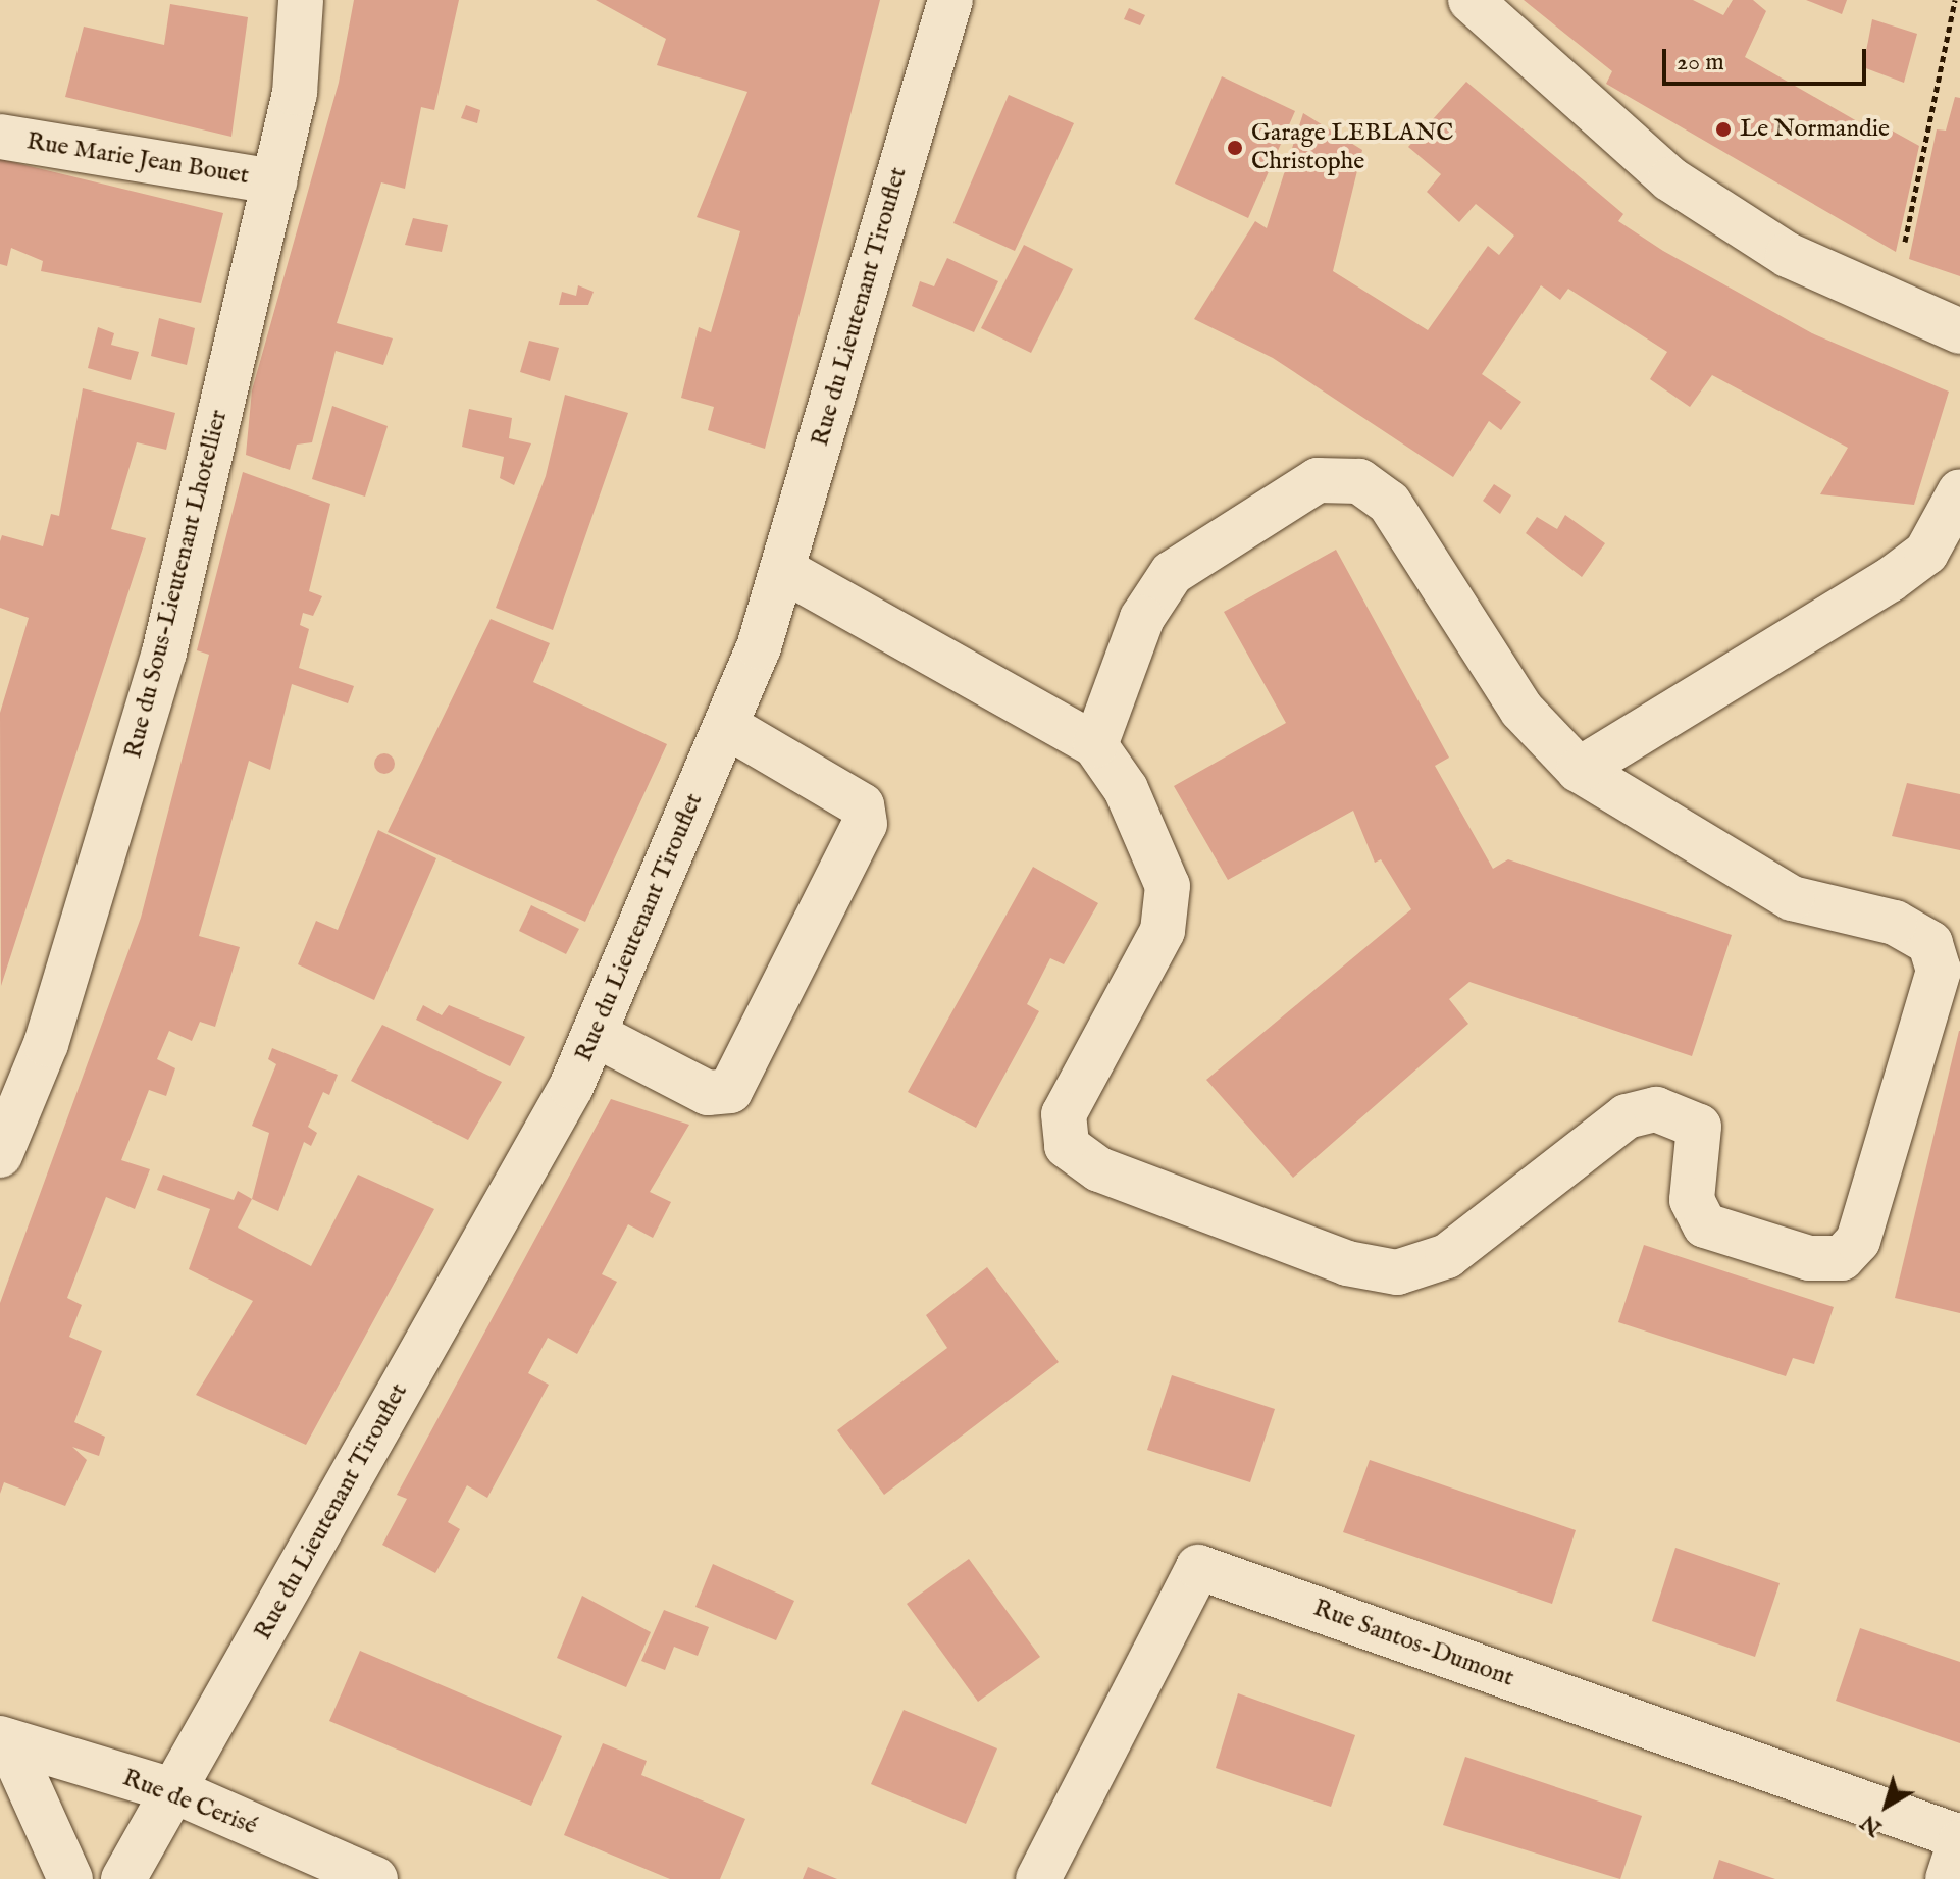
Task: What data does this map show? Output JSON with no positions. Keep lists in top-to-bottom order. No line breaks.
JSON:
{"streets":{"street":["Rue Marie Jean Bouet","Rue du Lieutenant Tirouflet","Rue du Sous-Lieutenant Lhotellier","Rue Santos-Dumont","Rue de Cerisé"]},"crossings":[["Rue Marie Jean Bouet","Rue du Sous-Lieutenant Lhotellier"],["Rue du Lieutenant Tirouflet","Rue de Cerisé"]],"places":["Le Normandie","Garage LEBLANC Christophe"],"scale_bar":"20 m","north":"bottom left"}
